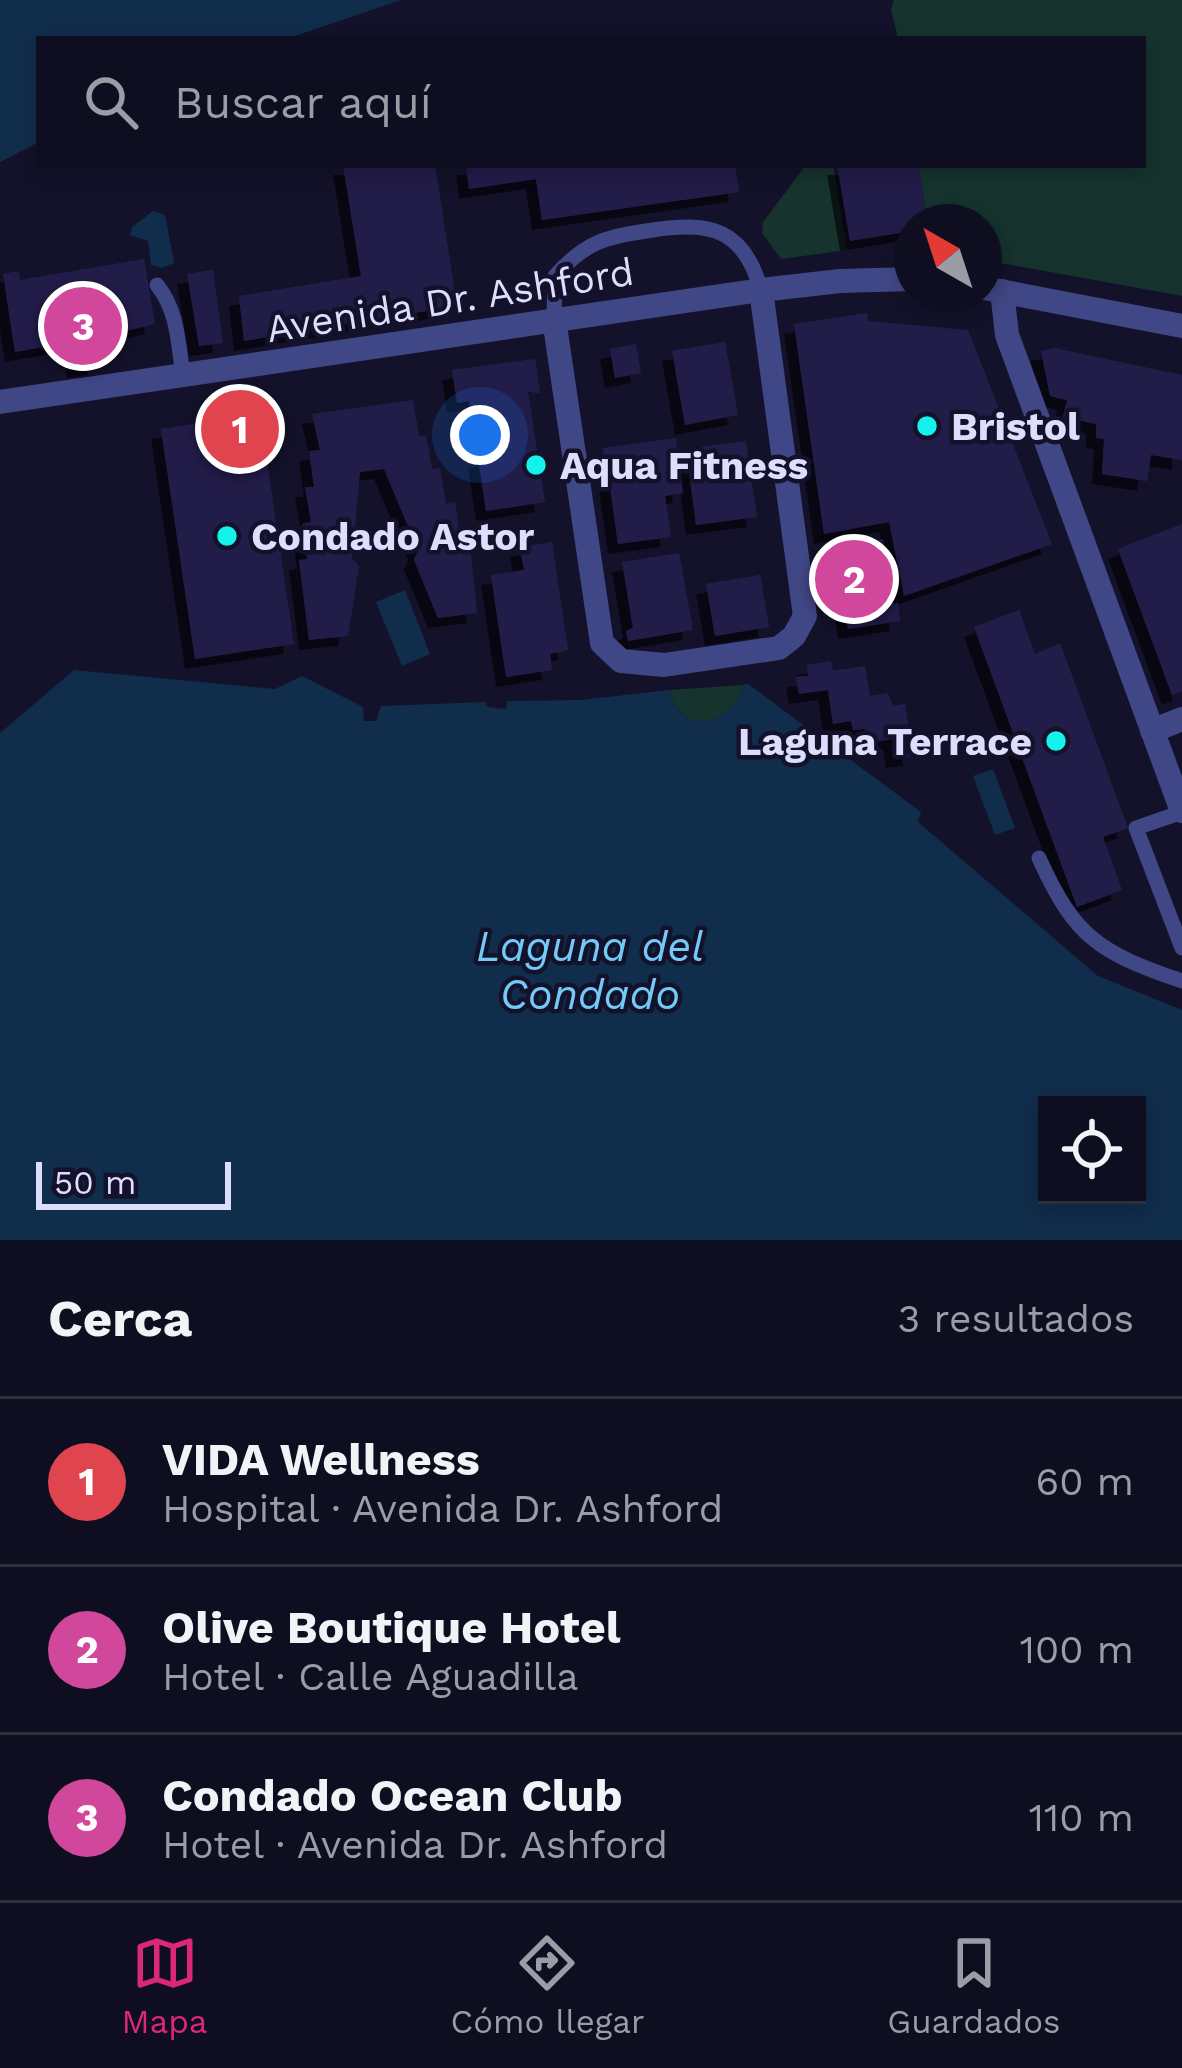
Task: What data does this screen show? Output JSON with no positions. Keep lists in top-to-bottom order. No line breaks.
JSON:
{"streets":{"street":["Avenida Dr. Ashford"]},"water":["Laguna del Condado"],"places":["Bristol","Aqua Fitness","Condado Astor","Laguna Terrace"],"scale_bar":"50 m","north":"top left","page":{"search":"Buscar aquí","pins":["3","1","2"],"scale":"50 m","heading":["Cerca","3 resultados"],"list":[{"mark":"1","name":"VIDA Wellness","note":"Hospital · Avenida Dr. Ashford","value":"60 m"},{"mark":"2","name":"Olive Boutique Hotel","note":"Hotel · Calle Aguadilla","value":"100 m"},{"mark":"3","name":"Condado Ocean Club","note":"Hotel · Avenida Dr. Ashford","value":"110 m"}],"nav":["Mapa","Cómo llegar","Guardados"]}}
